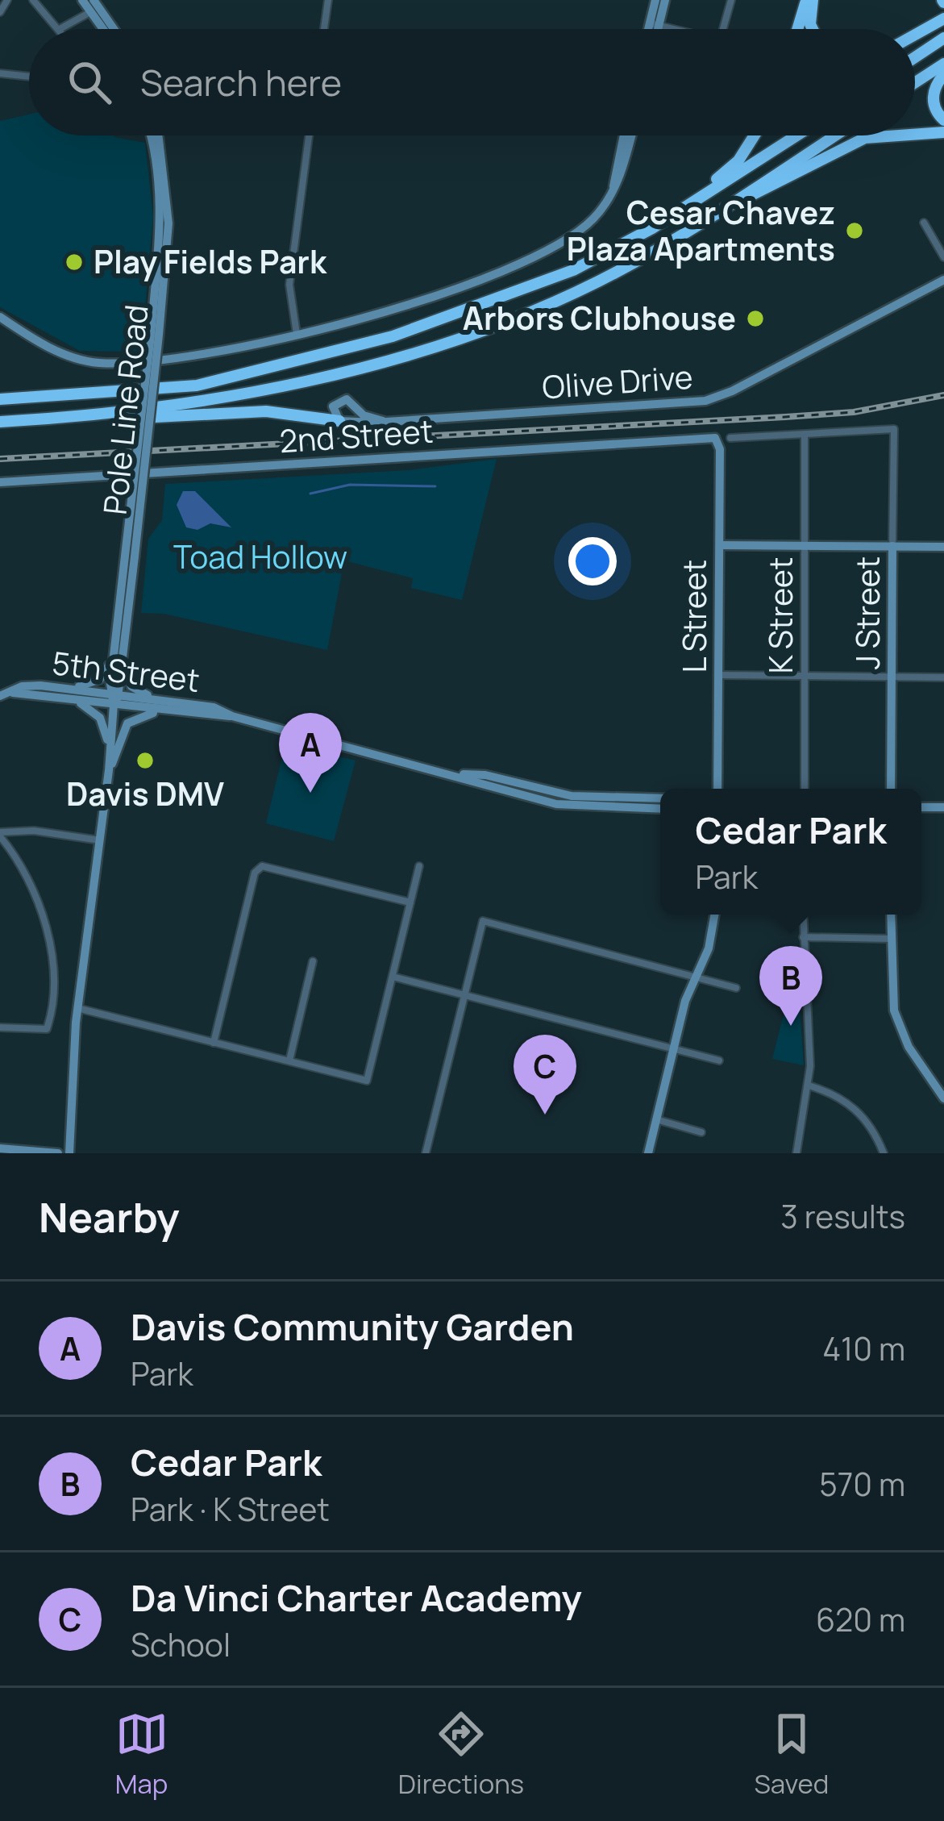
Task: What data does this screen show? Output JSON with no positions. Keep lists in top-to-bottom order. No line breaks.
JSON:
{"streets":{"street":["Olive Drive","Pole Line Road","2nd Street","J Street","K Street","L Street","5th Street"]},"crossings":[["Pole Line Road","5th Street"],["2nd Street","L Street"],["J Street","K Street"]],"parks":["Toad Hollow"],"places":["Cesar Chavez Plaza Apartments","Play Fields Park","Arbors Clubhouse","Davis DMV"],"page":{"search":"Search here","pins":["A","B","C"],"popup":["Cedar Park","Park"],"heading":["Nearby","3 results"],"list":[{"mark":"A","name":"Davis Community Garden","note":"Park","value":"410 m"},{"mark":"B","name":"Cedar Park","note":"Park · K Street","value":"570 m"},{"mark":"C","name":"Da Vinci Charter Academy","note":"School","value":"620 m"}],"nav":["Map","Directions","Saved"]}}
